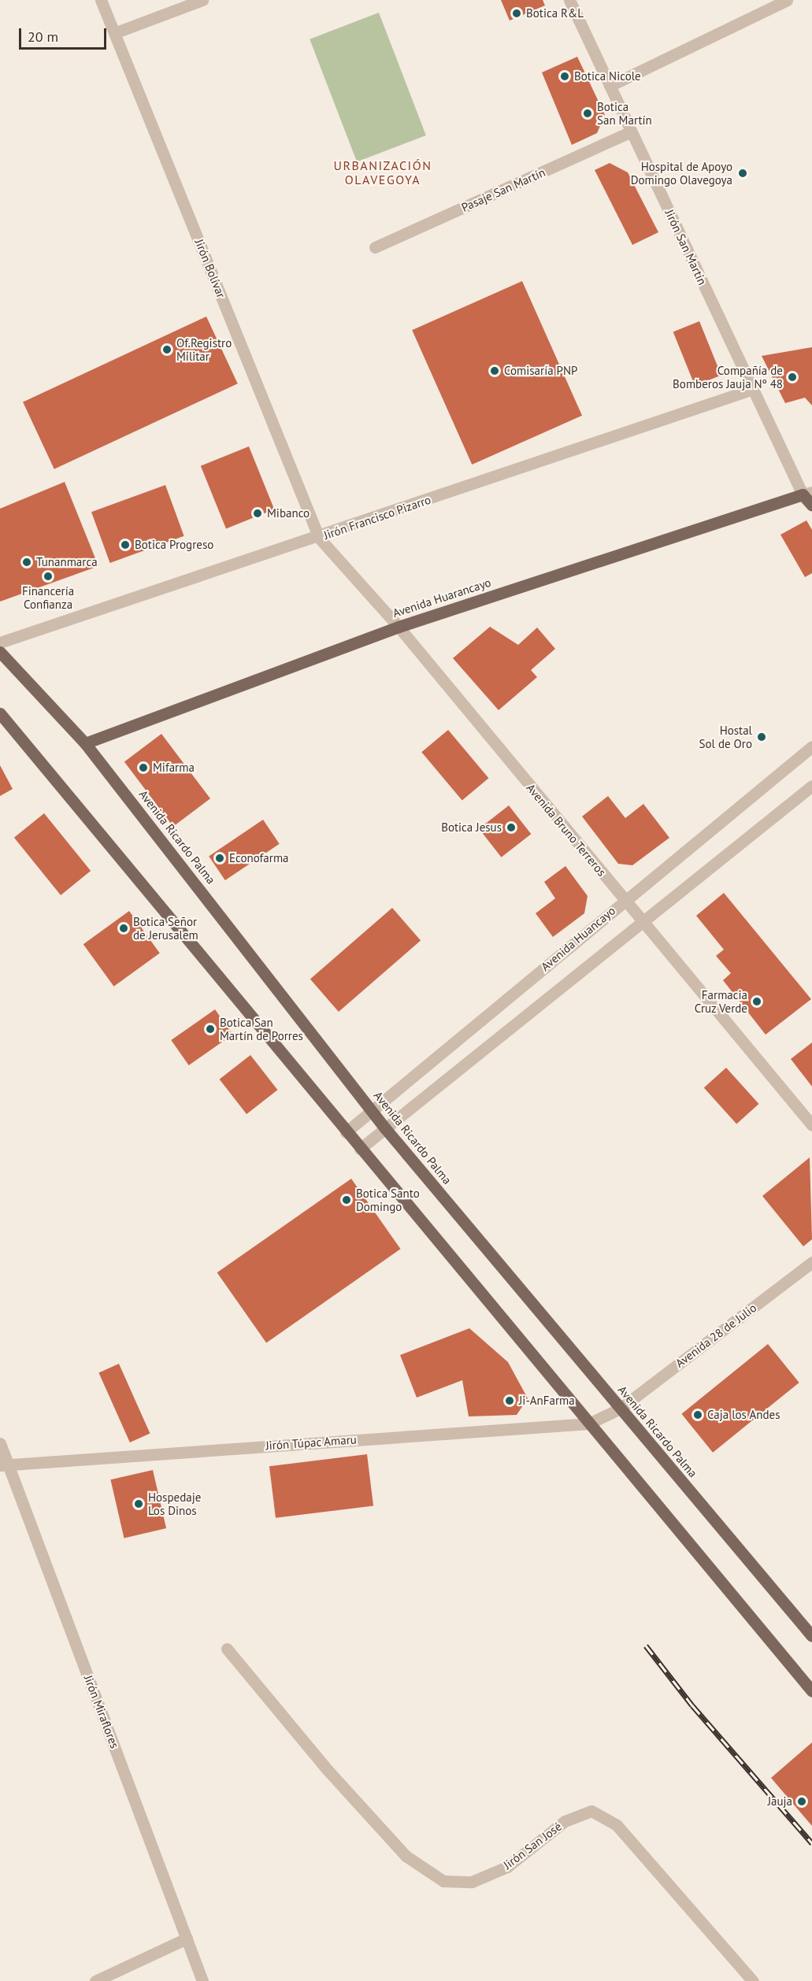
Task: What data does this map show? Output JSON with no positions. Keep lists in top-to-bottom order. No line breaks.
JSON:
{"streets":{"main road":["Avenida Huarancayo","Avenida Ricardo Palma"],"street":["Pasaje San Martín","Jirón San Martín","Jirón Bolívar","Jirón Francisco Pizarro","Avenida Bruno Terreros","Avenida Huancayo","Avenida 28 de Julio","Jirón Túpac Amaru","Jirón Miraflores","Jirón San José"]},"crossings":[["Pasaje San Martín","Jirón San Martín"],["Jirón San Martín","Jirón Francisco Pizarro"],["Jirón San Martín","Avenida Huarancayo"],["Jirón Bolívar","Jirón Francisco Pizarro"],["Jirón Bolívar","Avenida Bruno Terreros"],["Jirón Francisco Pizarro","Avenida Bruno Terreros"],["Avenida Huarancayo","Avenida Bruno Terreros"],["Avenida Huarancayo","Avenida Ricardo Palma"],["Avenida Bruno Terreros","Avenida Huancayo"],["Avenida Ricardo Palma","Avenida Huancayo"],["Avenida Ricardo Palma","Avenida 28 de Julio"],["Avenida Ricardo Palma","Jirón Túpac Amaru"],["Avenida 28 de Julio","Jirón Túpac Amaru"],["Jirón Túpac Amaru","Jirón Miraflores"]],"districts":["URBANIZACIÓN OLAVEGOYA"],"places":["Botica R&L","Botica Nicole","Botica San Martín","Hospital de Apoyo Domingo Olavegoya","Of.Registro Militar","Comisaría PNP","Compañía de Bomberos Jauja Nº 48","Mibanco","Botica Progreso","Tunanmarca","Financería Confianza","Hostal Sol de Oro","Mifarma","Botica Jesus","Econofarma","Botica Señor de Jerusalem","Farmacia Cruz Verde","Botica San Martín de Porres","Botica Santo Domingo","Ji-AnFarma","Caja los Andes","Hospedaje Los Dinos","Jauja"],"scale_bar":"20 m"}
